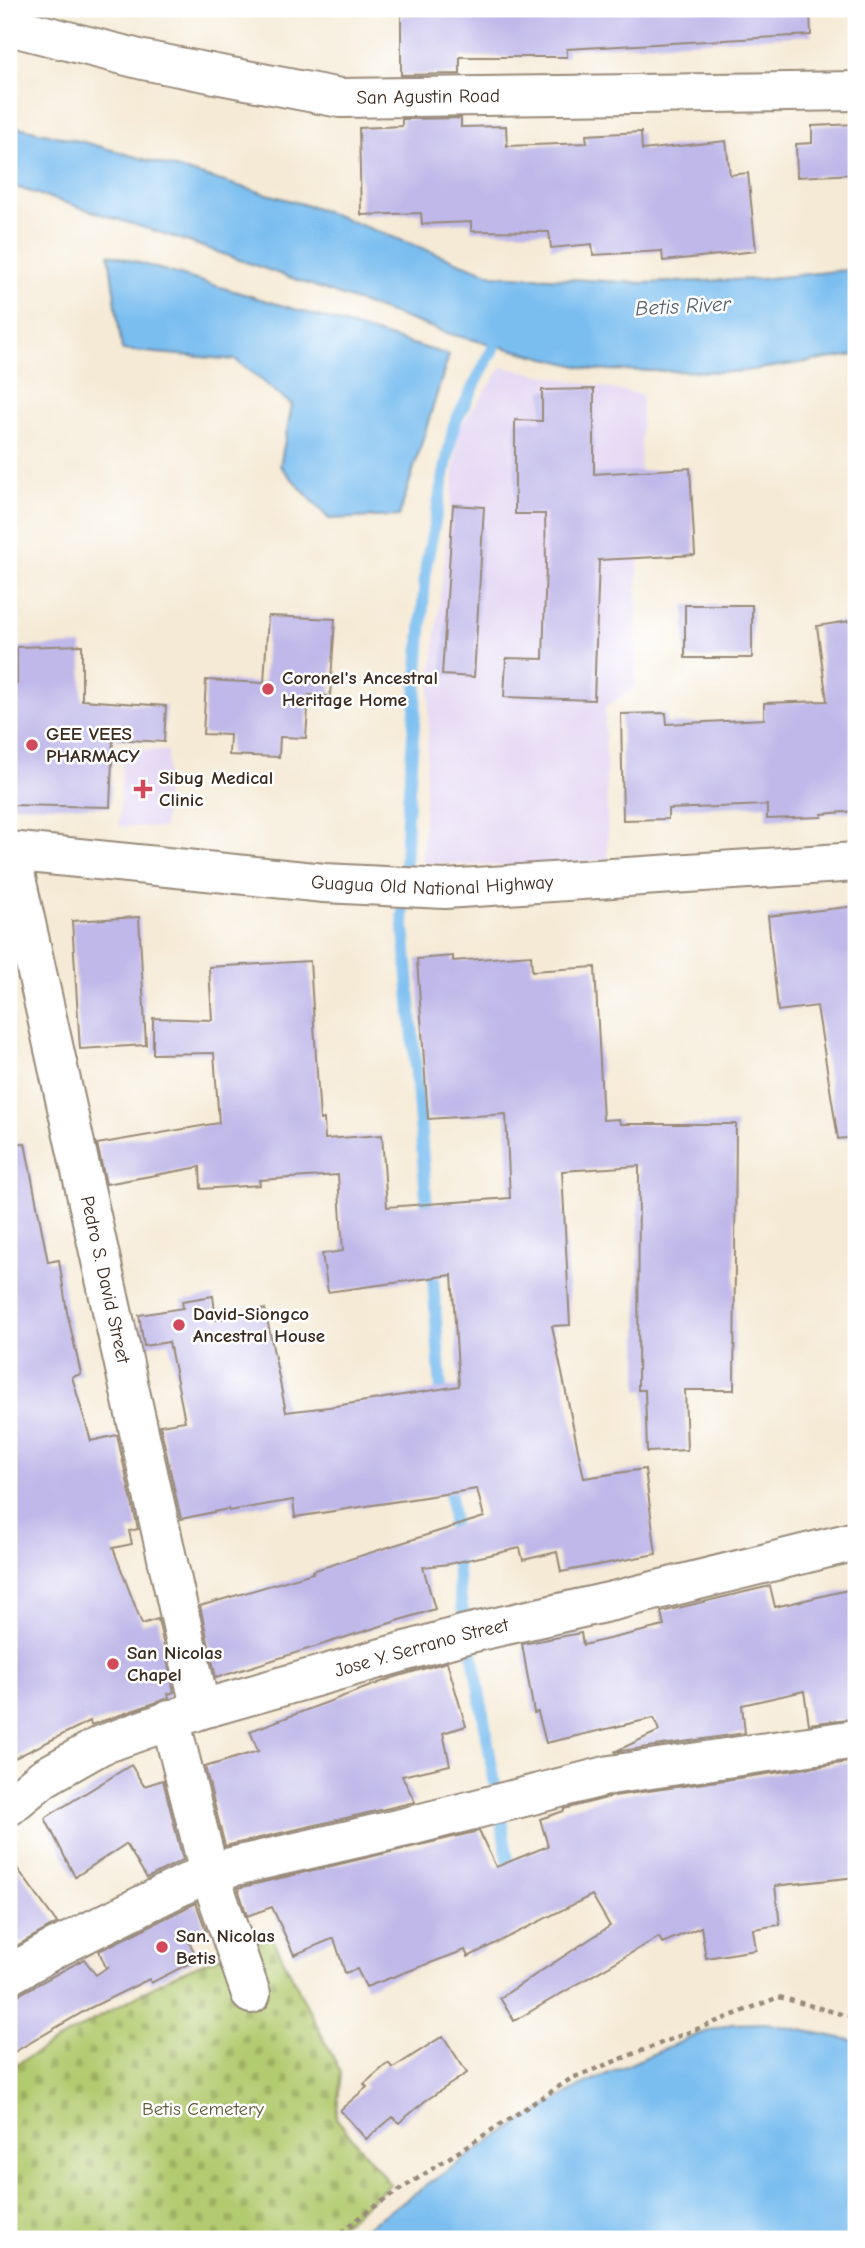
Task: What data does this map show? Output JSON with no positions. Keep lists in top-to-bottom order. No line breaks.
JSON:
{"streets":{"street":["San Agustin Road","Guagua Old National Highway","Pedro S. David Street","Jose Y. Serrano Street"]},"crossings":[["Guagua Old National Highway","Pedro S. David Street"],["Pedro S. David Street","Jose Y. Serrano Street"]],"water":["Betis River"],"parks":["Betis Cemetery"],"places":{"other":["Coronel's Ancestral Heritage Home","GEE VEES PHARMACY","David-Siongco Ancestral House","San Nicolas Chapel","San. Nicolas Betis"],"health":["Sibug Medical Clinic"]}}
